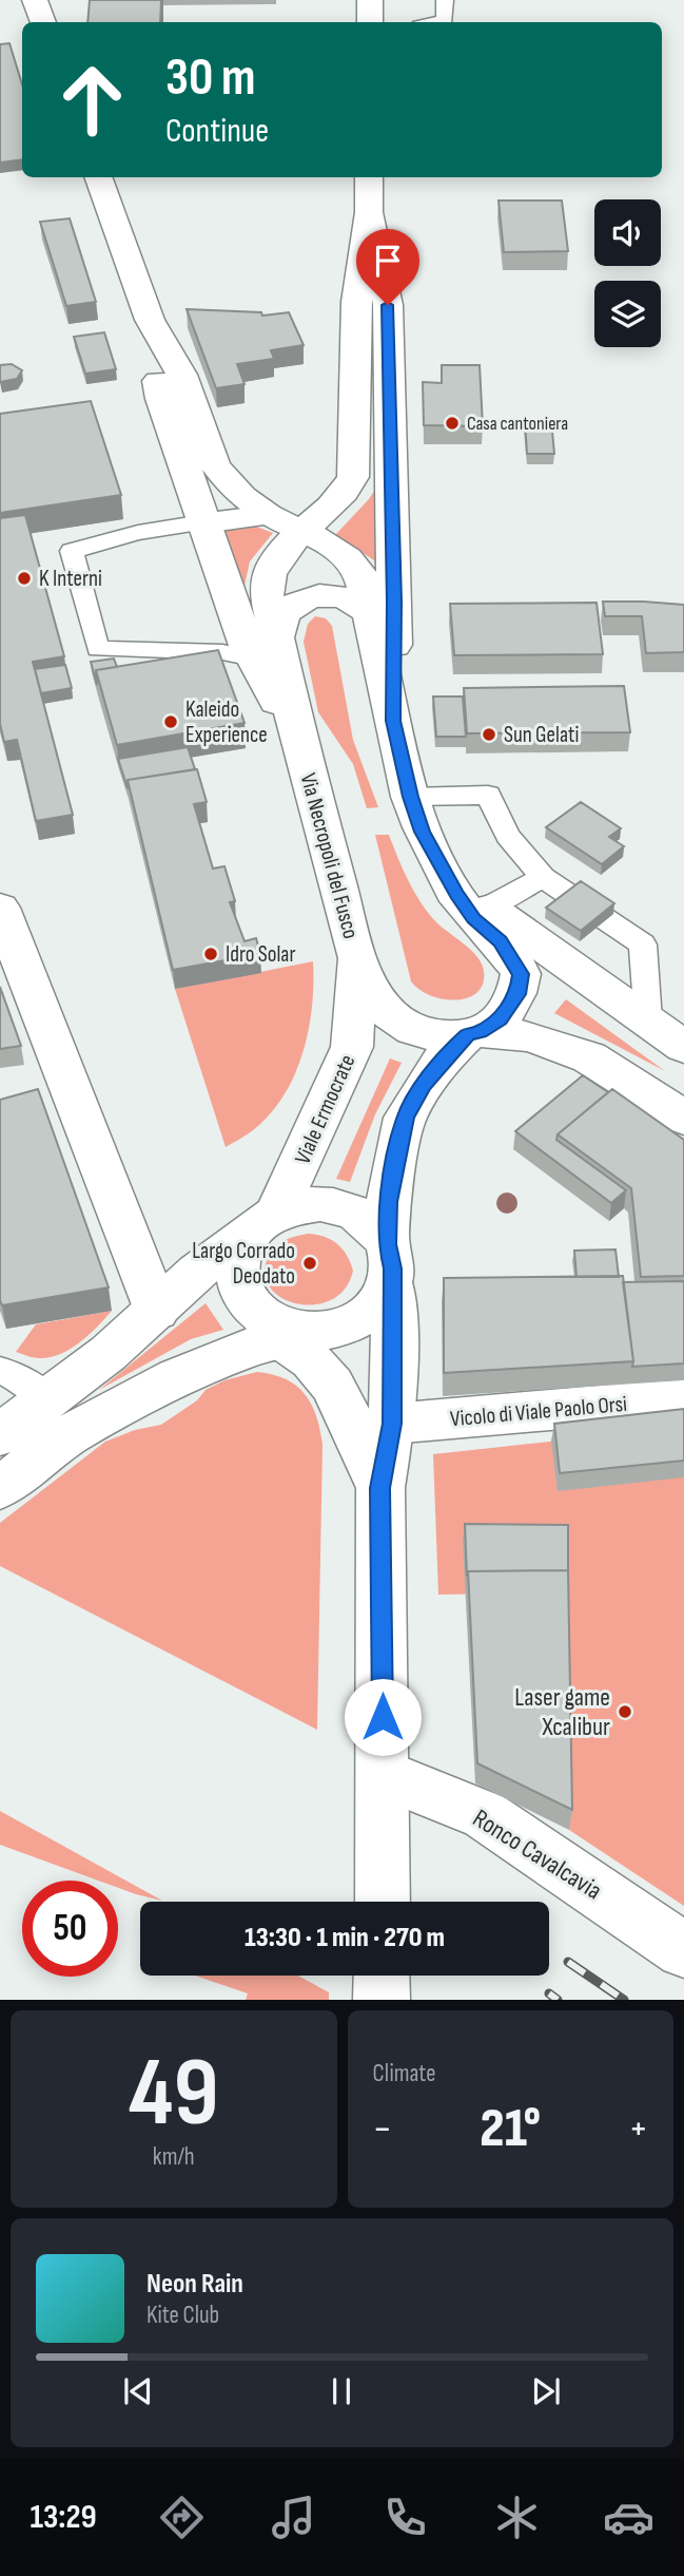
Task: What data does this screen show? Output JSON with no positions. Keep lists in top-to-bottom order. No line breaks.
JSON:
{"streets":{"main road":["Via Necropoli del Fusco","Viale Ermocrate","Vicolo di Viale Paolo Orsi","Ronco Cavalcavia"]},"crossings":[["Via Necropoli del Fusco","Viale Ermocrate"]],"places":["Casa cantoniera","K Interni","Kaleido Experience","Sun Gelati","Idro Solar","Largo Corrado Deodato","Laser game Xcalibur"],"page":{"turn":["30 m","Continue"],"limit":"50","trip":"13:30 · 1 min · 270 m","tile":[["49","km/h"],"Climate"],"heat":["−","21°","+"],"song":["Neon Rain","Kite Club"],"tabs":"13:29"}}
